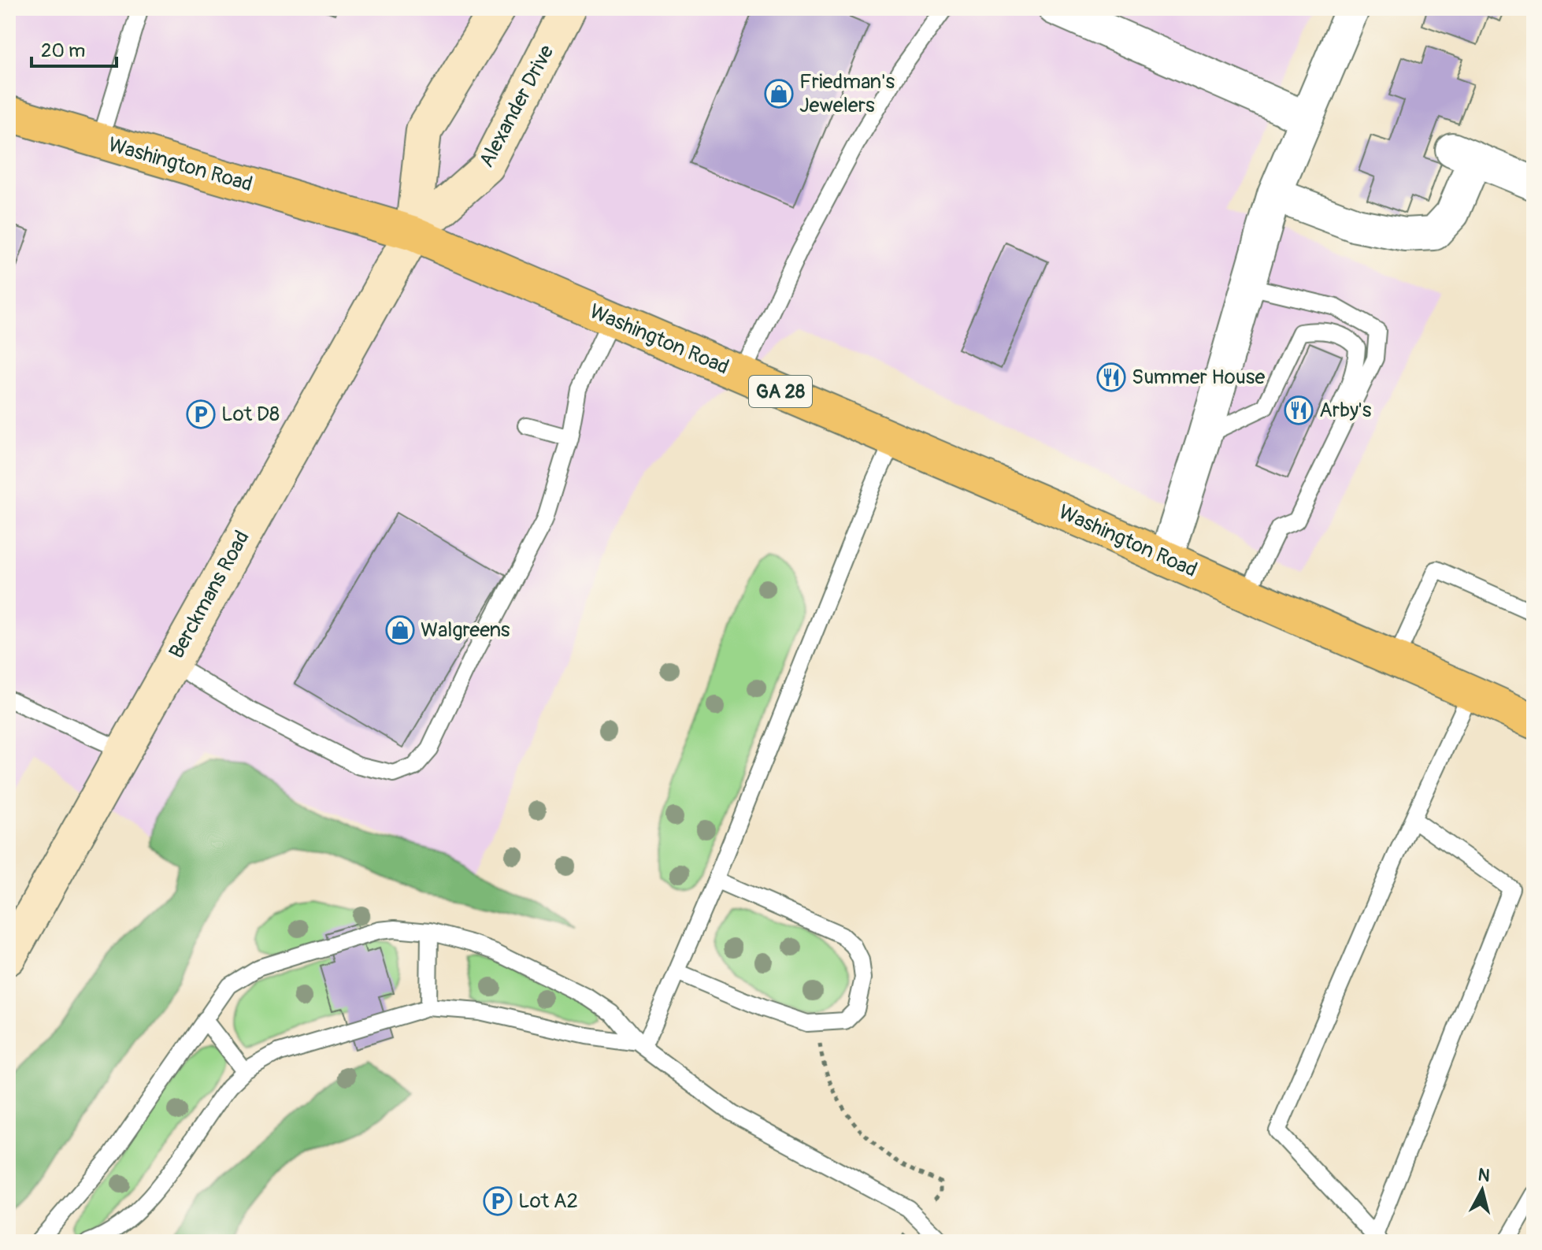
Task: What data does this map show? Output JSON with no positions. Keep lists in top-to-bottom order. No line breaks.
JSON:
{"streets":{"main road":["Alexander Drive","Washington Road","GA 28","Berckmans Road"]},"crossings":[["Alexander Drive","Washington Road"],["Alexander Drive","Berckmans Road"],["Washington Road","Berckmans Road"]],"places":{"shop":["Friedman's Jewelers","Walgreens"],"restaurant":["Summer House","Arby's"],"parking":["Lot D8","Lot A2"]},"scale_bar":"20 m","north":"top"}
